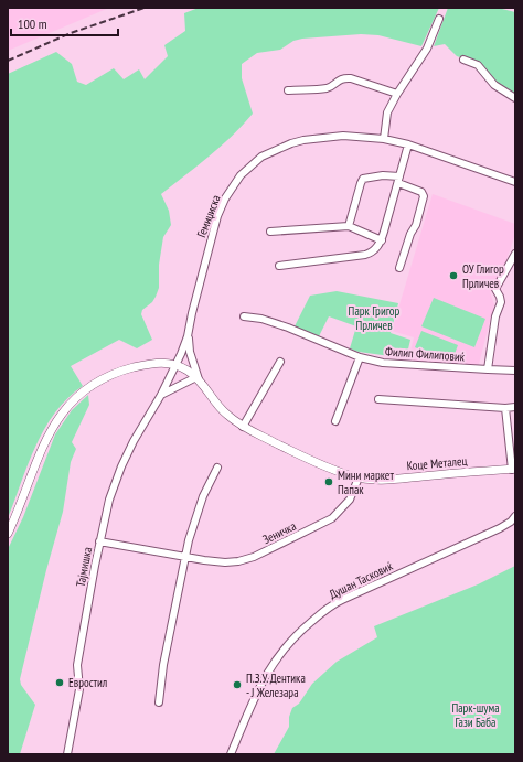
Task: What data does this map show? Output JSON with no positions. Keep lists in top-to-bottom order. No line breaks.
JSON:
{"streets":{"street":["Гемиџиска","Филип Филиповиќ","Коце Металец","Зеничка","Тајмишка","Душан Тасковиќ"]},"crossings":[["Гемиџиска","Коце Металец"],["Гемиџиска","Тајмишка"],["Коце Металец","Зеничка"],["Коце Металец","Тајмишка"],["Зеничка","Тајмишка"]],"parks":["Парк Григор Прличев","Парк-шума Гази Баба"],"places":["ОУ Глигор Прличев","Мини маркет Папак","Евростил","П.З.У. Дентика - Ј Железара"],"scale_bar":"100 m"}
